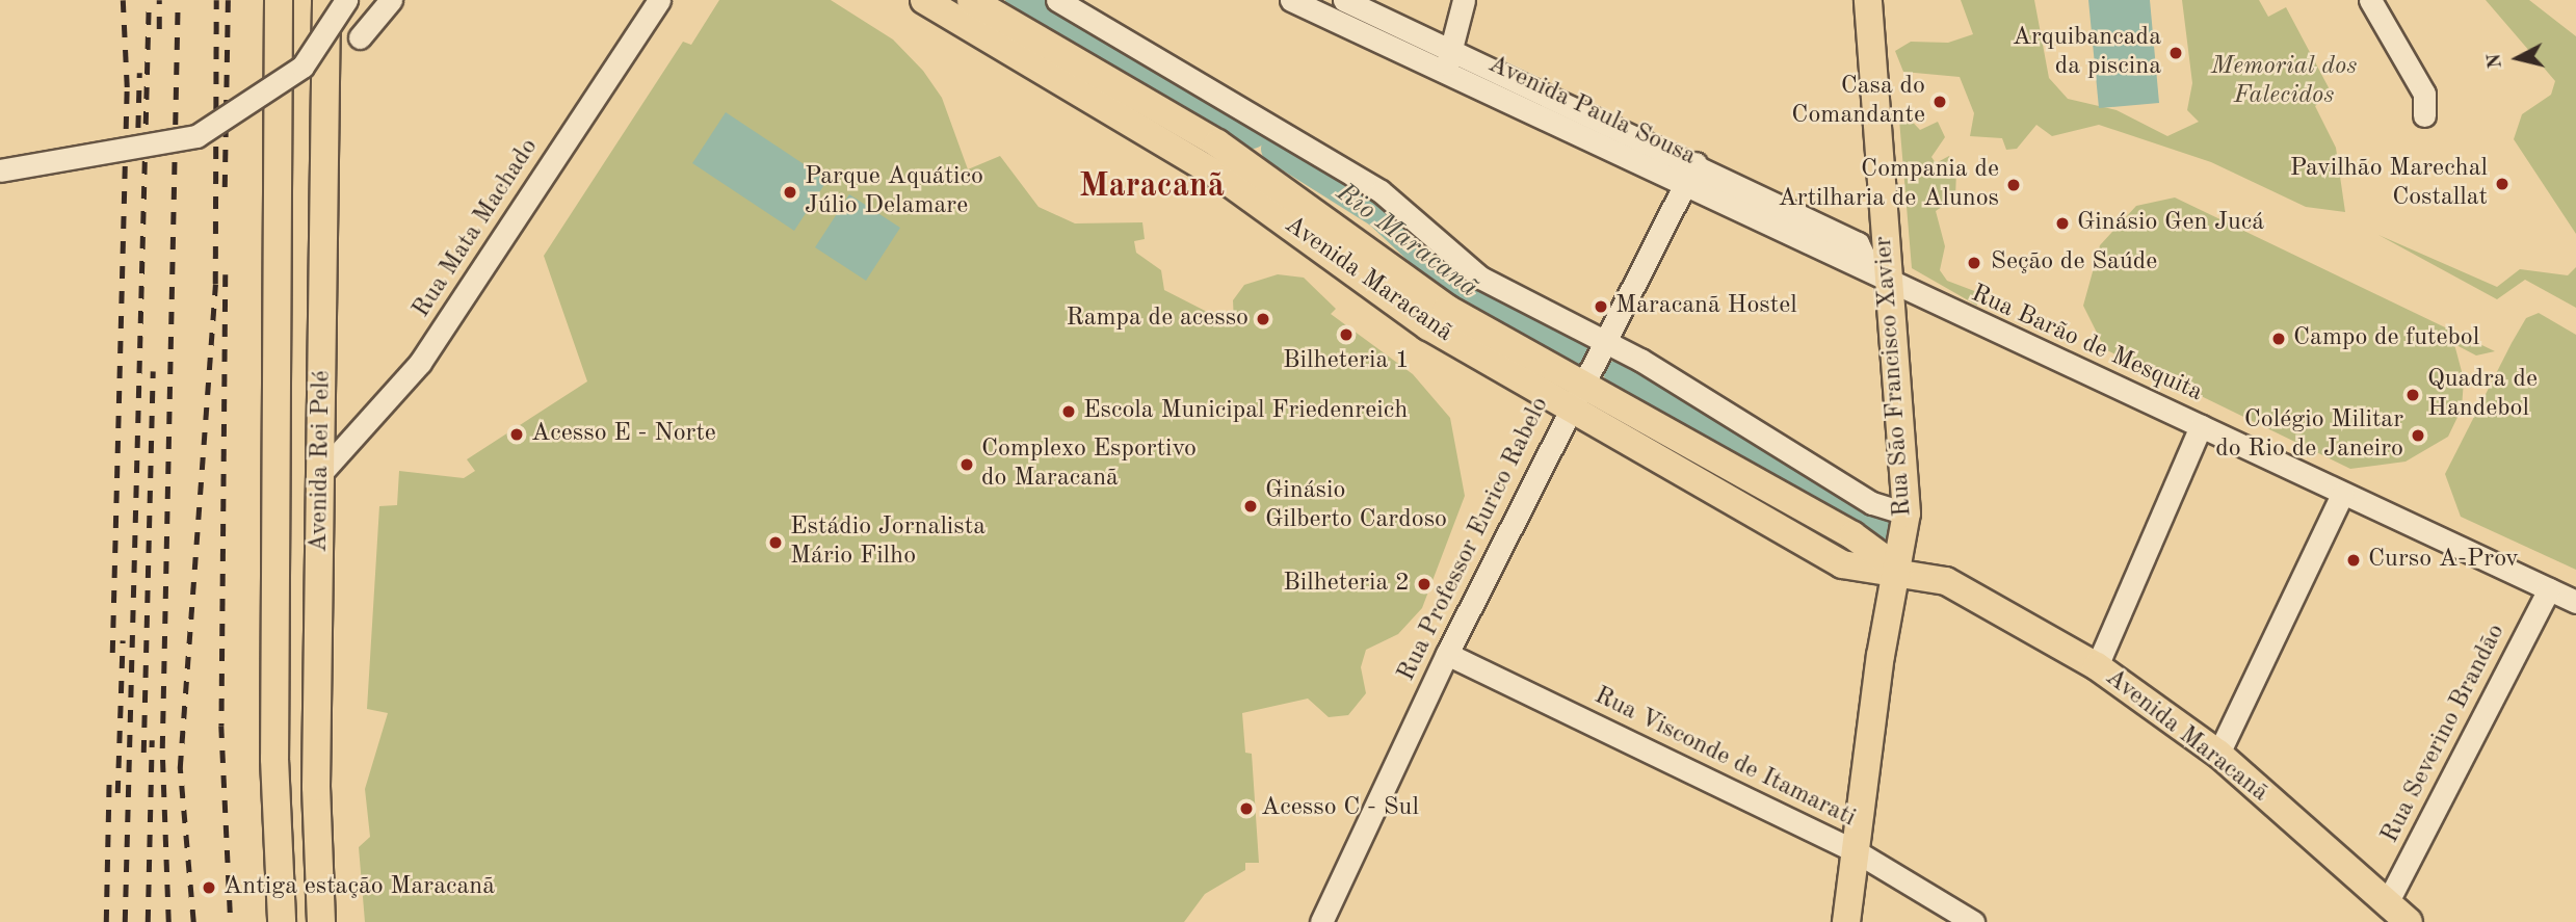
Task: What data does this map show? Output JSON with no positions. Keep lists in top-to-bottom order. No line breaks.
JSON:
{"streets":{"main road":["Avenida Maracanã","Rua São Francisco Xavier","Avenida Rei Pelé"],"street":["Avenida Paula Sousa","Rua Mata Machado","Rua Barão de Mesquita","Rua Professor Eurico Rabelo","Rua Severino Brandão","Rua Visconde de Itamarati"]},"crossings":[["Avenida Paula Sousa","Rua Barão de Mesquita"],["Avenida Paula Sousa","Rua São Francisco Xavier"],["Avenida Paula Sousa","Rua Professor Eurico Rabelo"],["Rua Mata Machado","Avenida Rei Pelé"],["Avenida Maracanã","Rua São Francisco Xavier"],["Avenida Maracanã","Rua Professor Eurico Rabelo"],["Avenida Maracanã","Rua Severino Brandão"],["Rua Barão de Mesquita","Rua São Francisco Xavier"],["Rua Barão de Mesquita","Rua Severino Brandão"],["Rua São Francisco Xavier","Rua Visconde de Itamarati"],["Rua Professor Eurico Rabelo","Rua Visconde de Itamarati"]],"districts":["Maracanã"],"water":["Rio Maracanã"],"parks":["Memorial dos Falecidos"],"places":["Arquibancada da piscina","Casa do Comandante","Pavilhão Marechal Costallat","Compania de Artilharia de Alunos","Parque Aquático Júlio Delamare","Ginásio Gen Jucá","Seção de Saúde","Maracanã Hostel","Rampa de acesso","Bilheteria 1","Campo de futebol","Quadra de Handebol","Escola Municipal Friedenreich","Acesso E - Norte","Colégio Militar do Rio de Janeiro","Complexo Esportivo do Maracanã","Ginásio Gilberto Cardoso","Estádio Jornalista Mário Filho","Curso A-Prov","Bilheteria 2","Acesso C - Sul","Antiga estação Maracanã"],"north":"left"}
